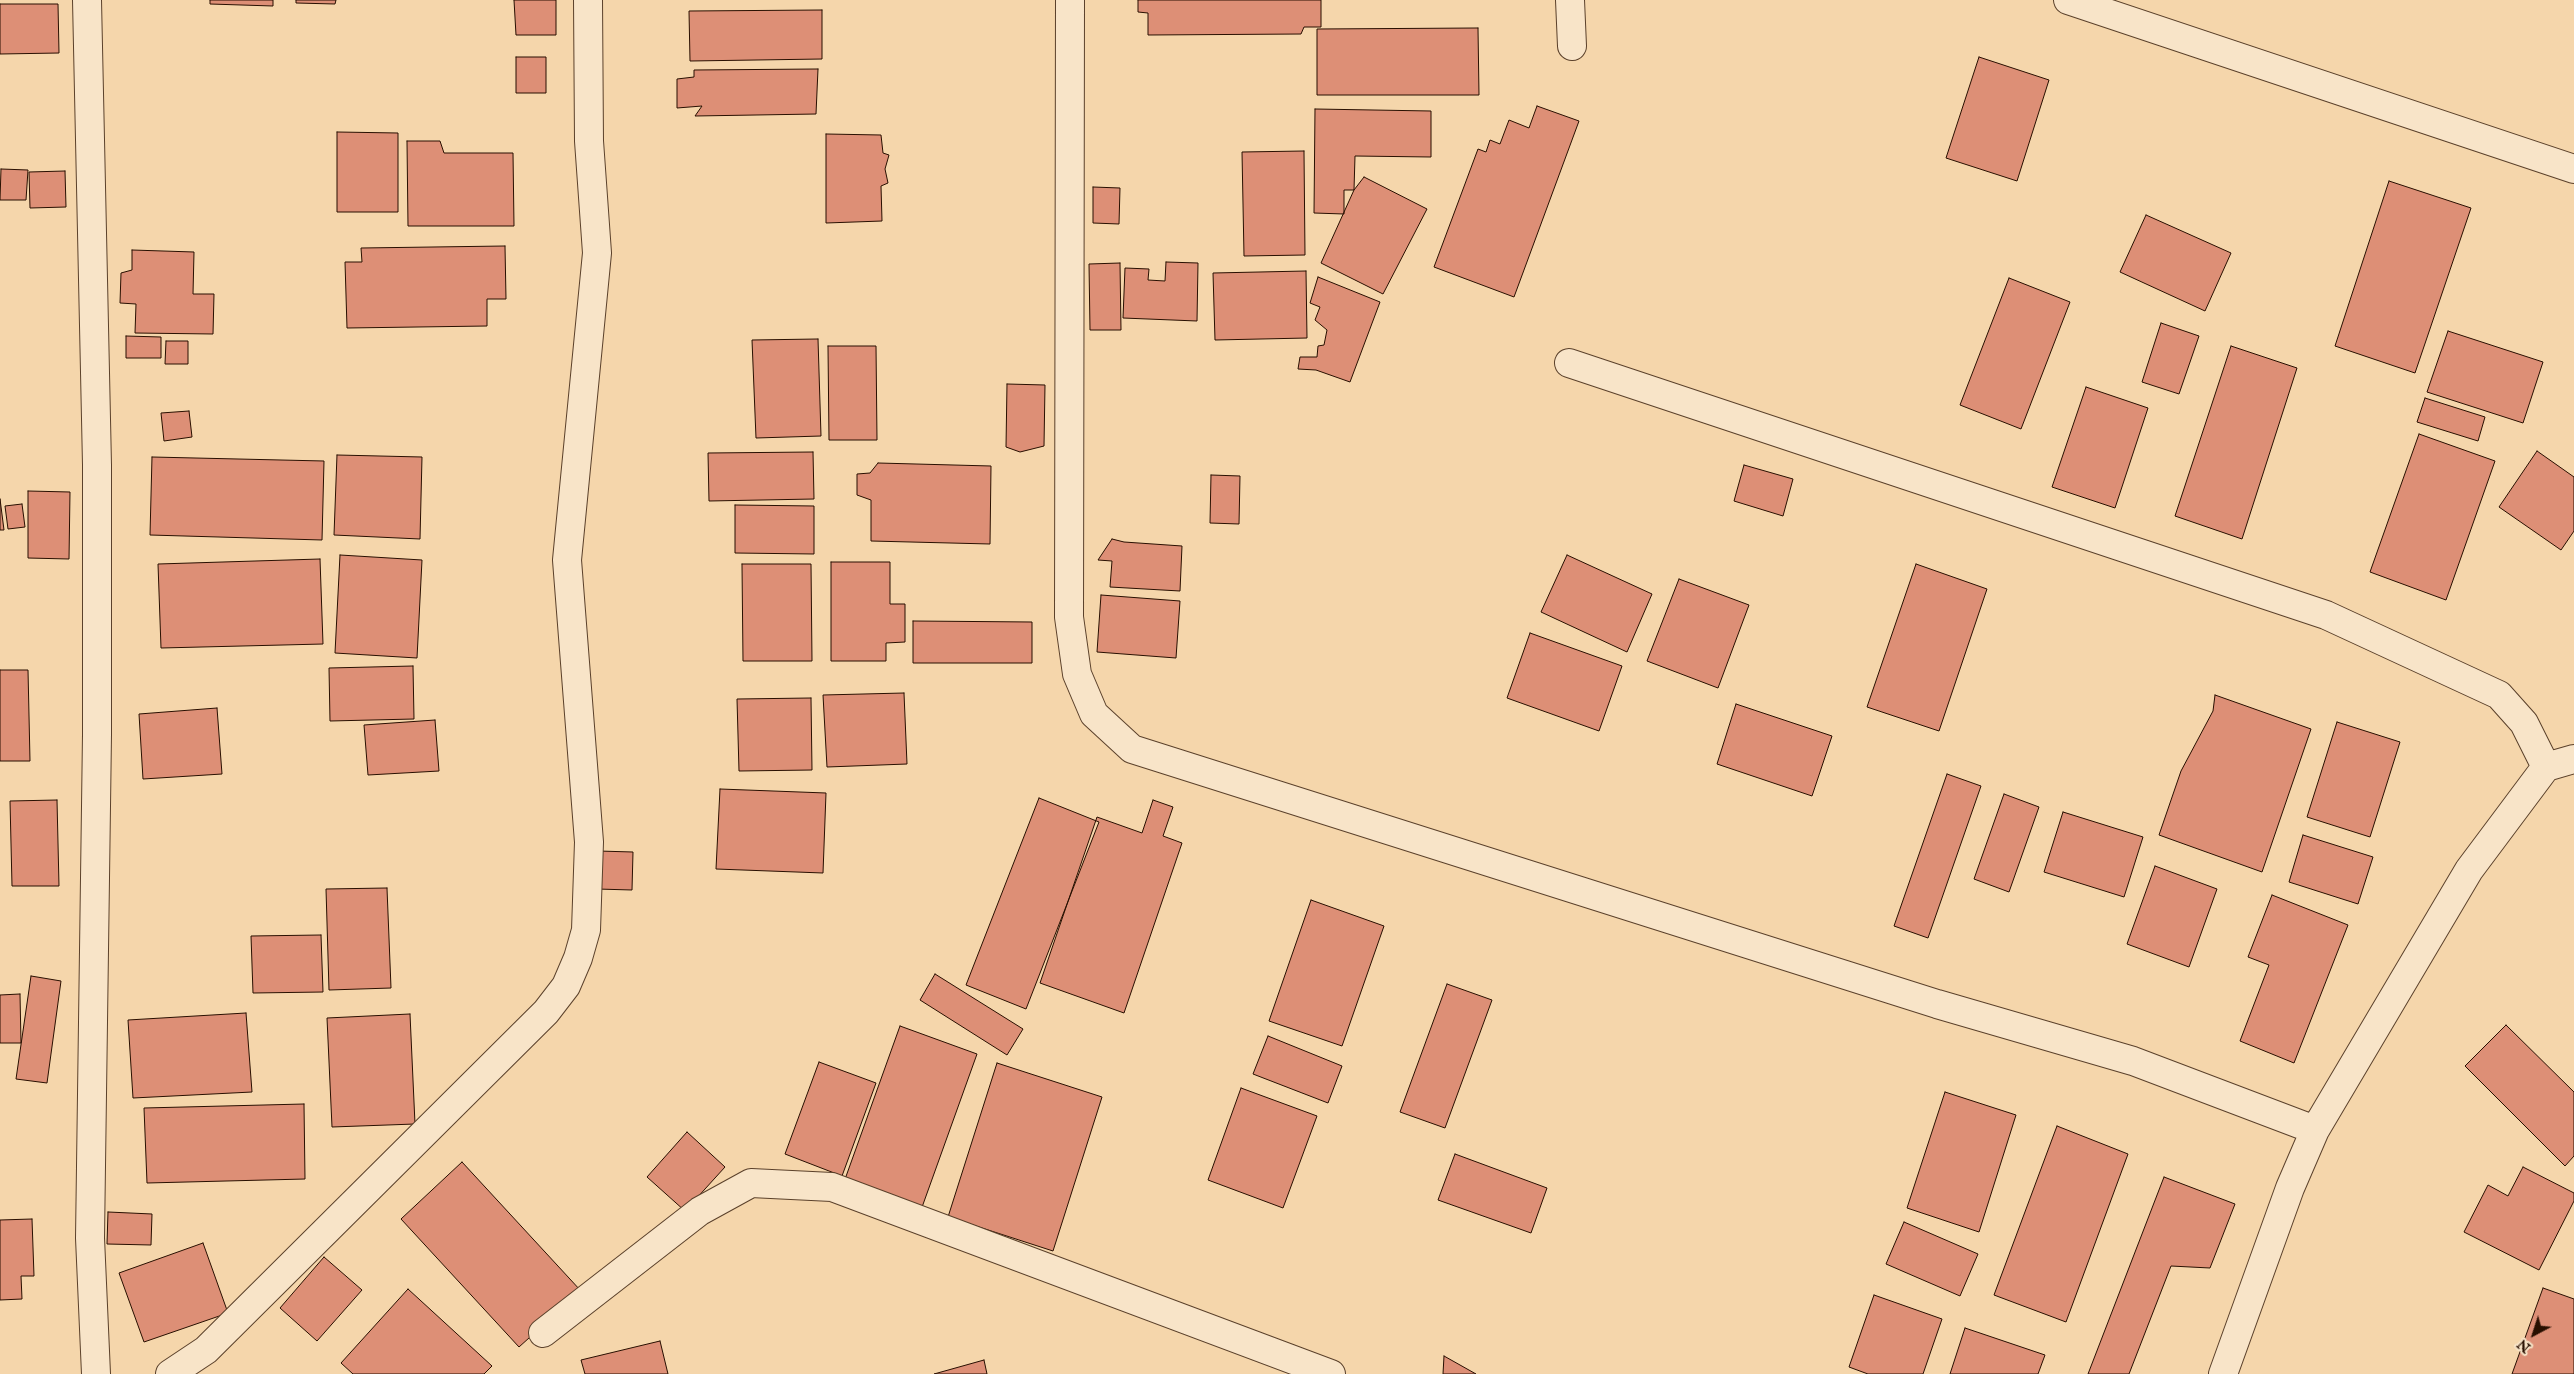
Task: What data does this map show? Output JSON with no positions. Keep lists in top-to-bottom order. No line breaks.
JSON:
{"north":"bottom left"}
